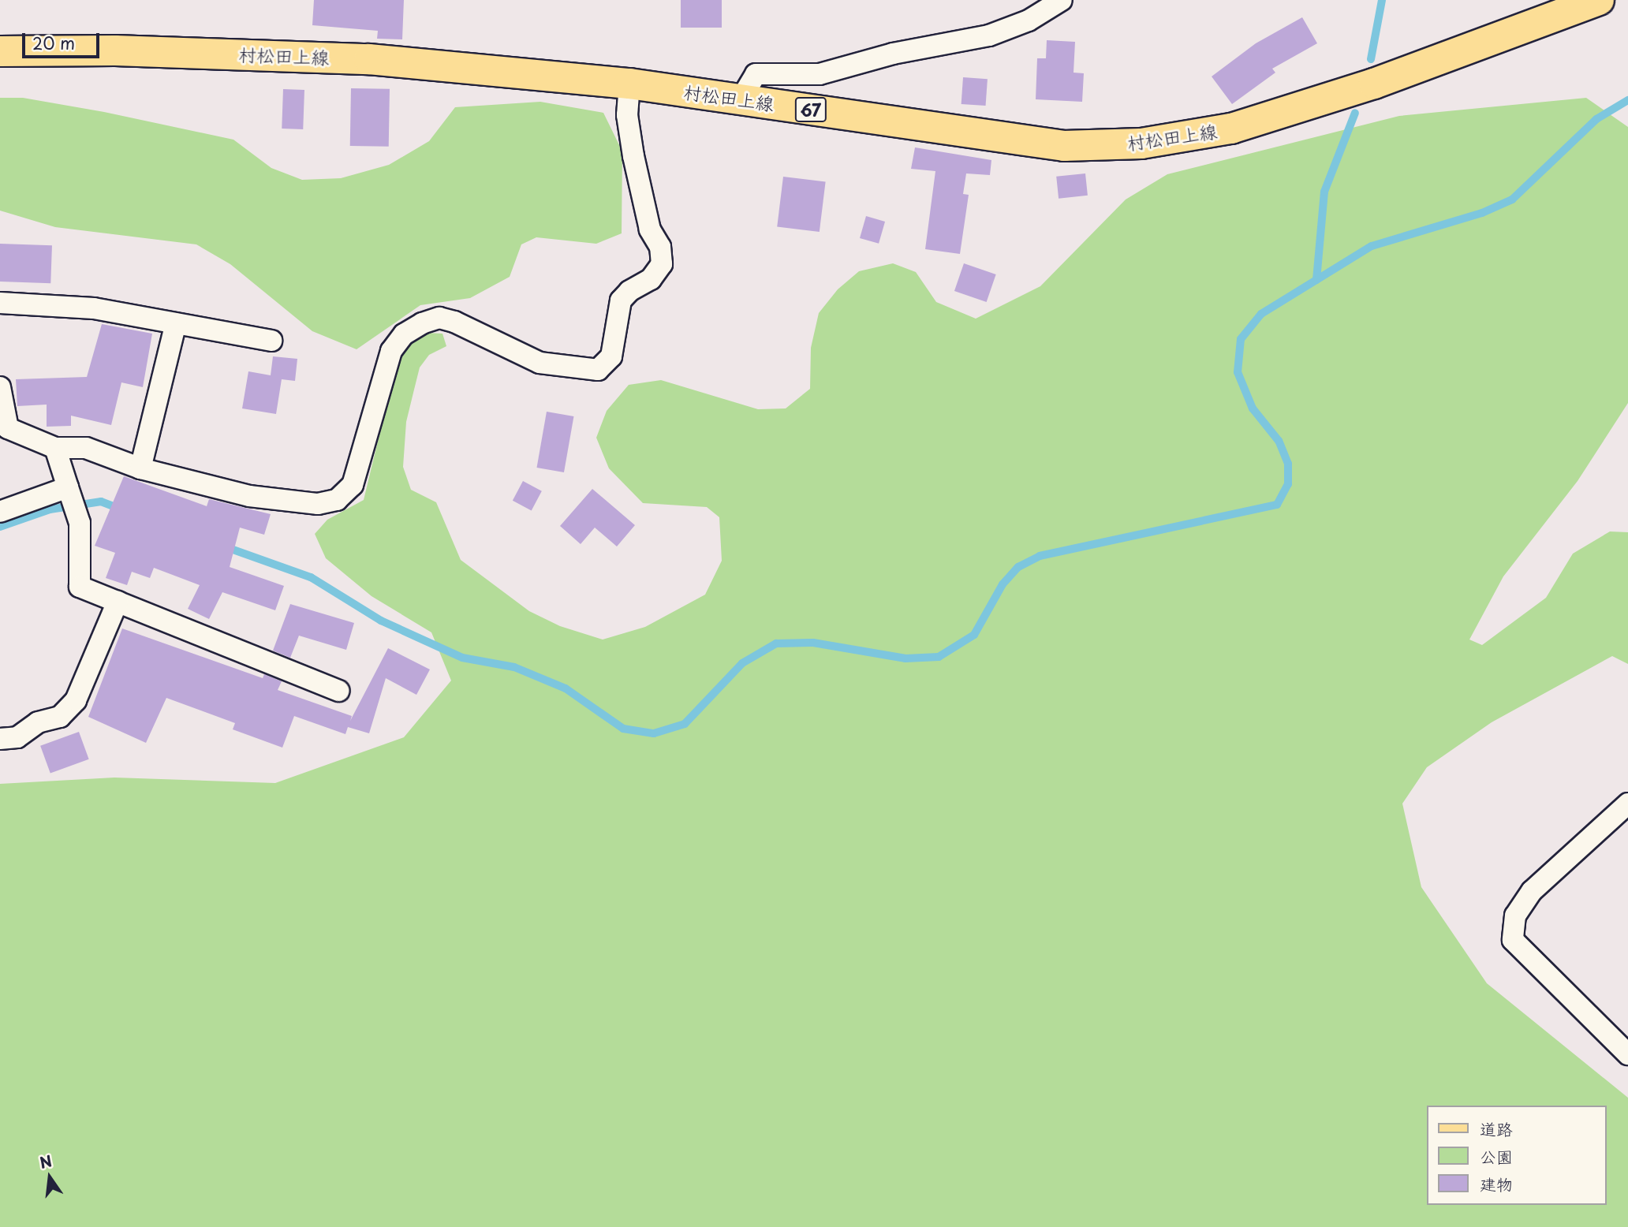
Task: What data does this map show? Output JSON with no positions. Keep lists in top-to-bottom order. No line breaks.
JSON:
{"streets":{"main road":["村松田上線","67"]},"legend":["道路","公園","建物"],"scale_bar":"20 m","north":"top"}
